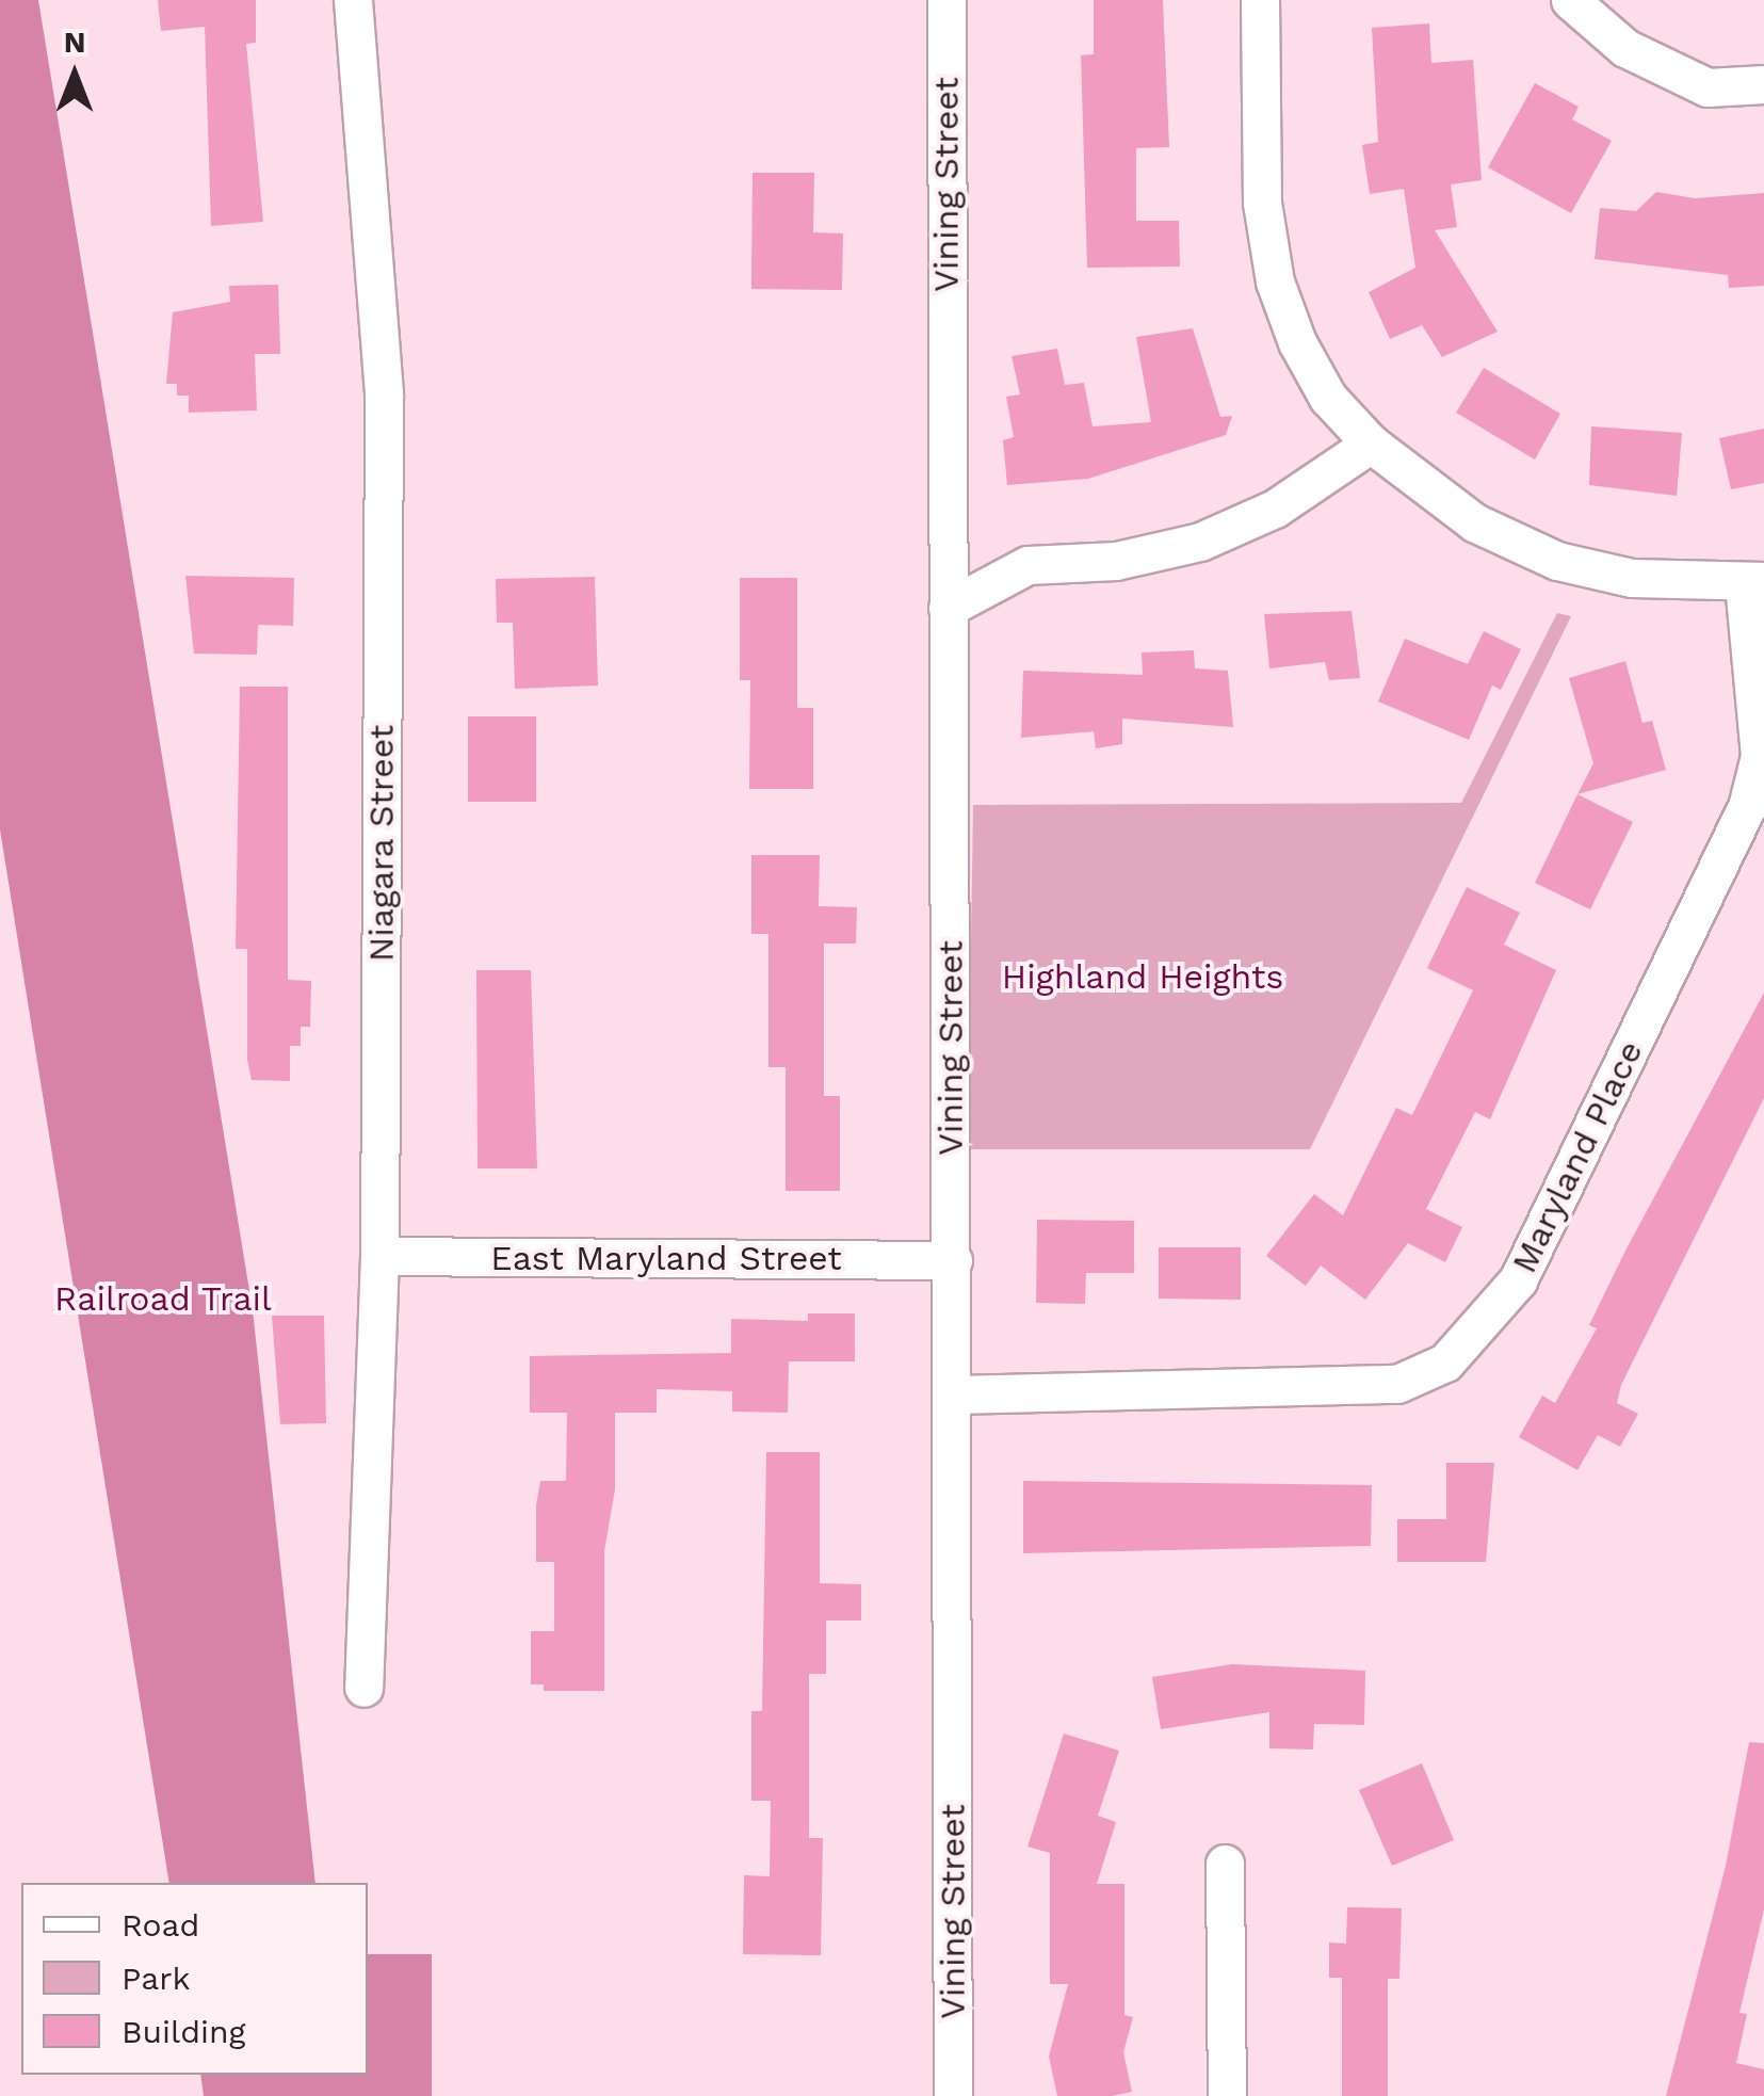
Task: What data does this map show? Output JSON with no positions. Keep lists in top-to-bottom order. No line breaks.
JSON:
{"streets":{"street":["Vining Street","Niagara Street","Maryland Place","East Maryland Street"]},"crossings":[["Vining Street","Maryland Place"],["Vining Street","East Maryland Street"],["Niagara Street","East Maryland Street"]],"parks":["Highland Heights","Railroad Trail"],"legend":["Road","Park","Building"],"north":"top"}
